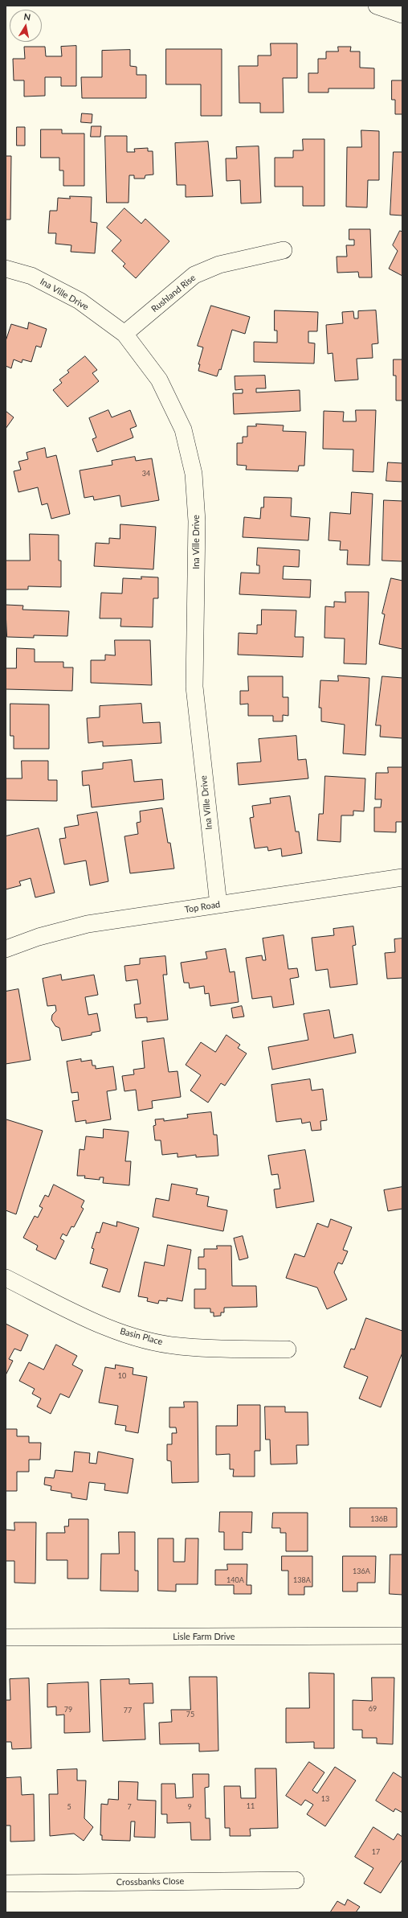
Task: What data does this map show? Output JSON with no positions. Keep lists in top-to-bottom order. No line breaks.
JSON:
{"streets":{"street":["Rushland Rise","Ina Ville Drive","Top Road","Basin Place","Lisle Farm Drive","Crossbanks Close"]},"crossings":[["Rushland Rise","Ina Ville Drive"],["Ina Ville Drive","Top Road"]],"house_numbers":["34","10","136B","136A","140A","138A","69","79","77","75","13","11","5","7","9","17"],"north":"top"}
